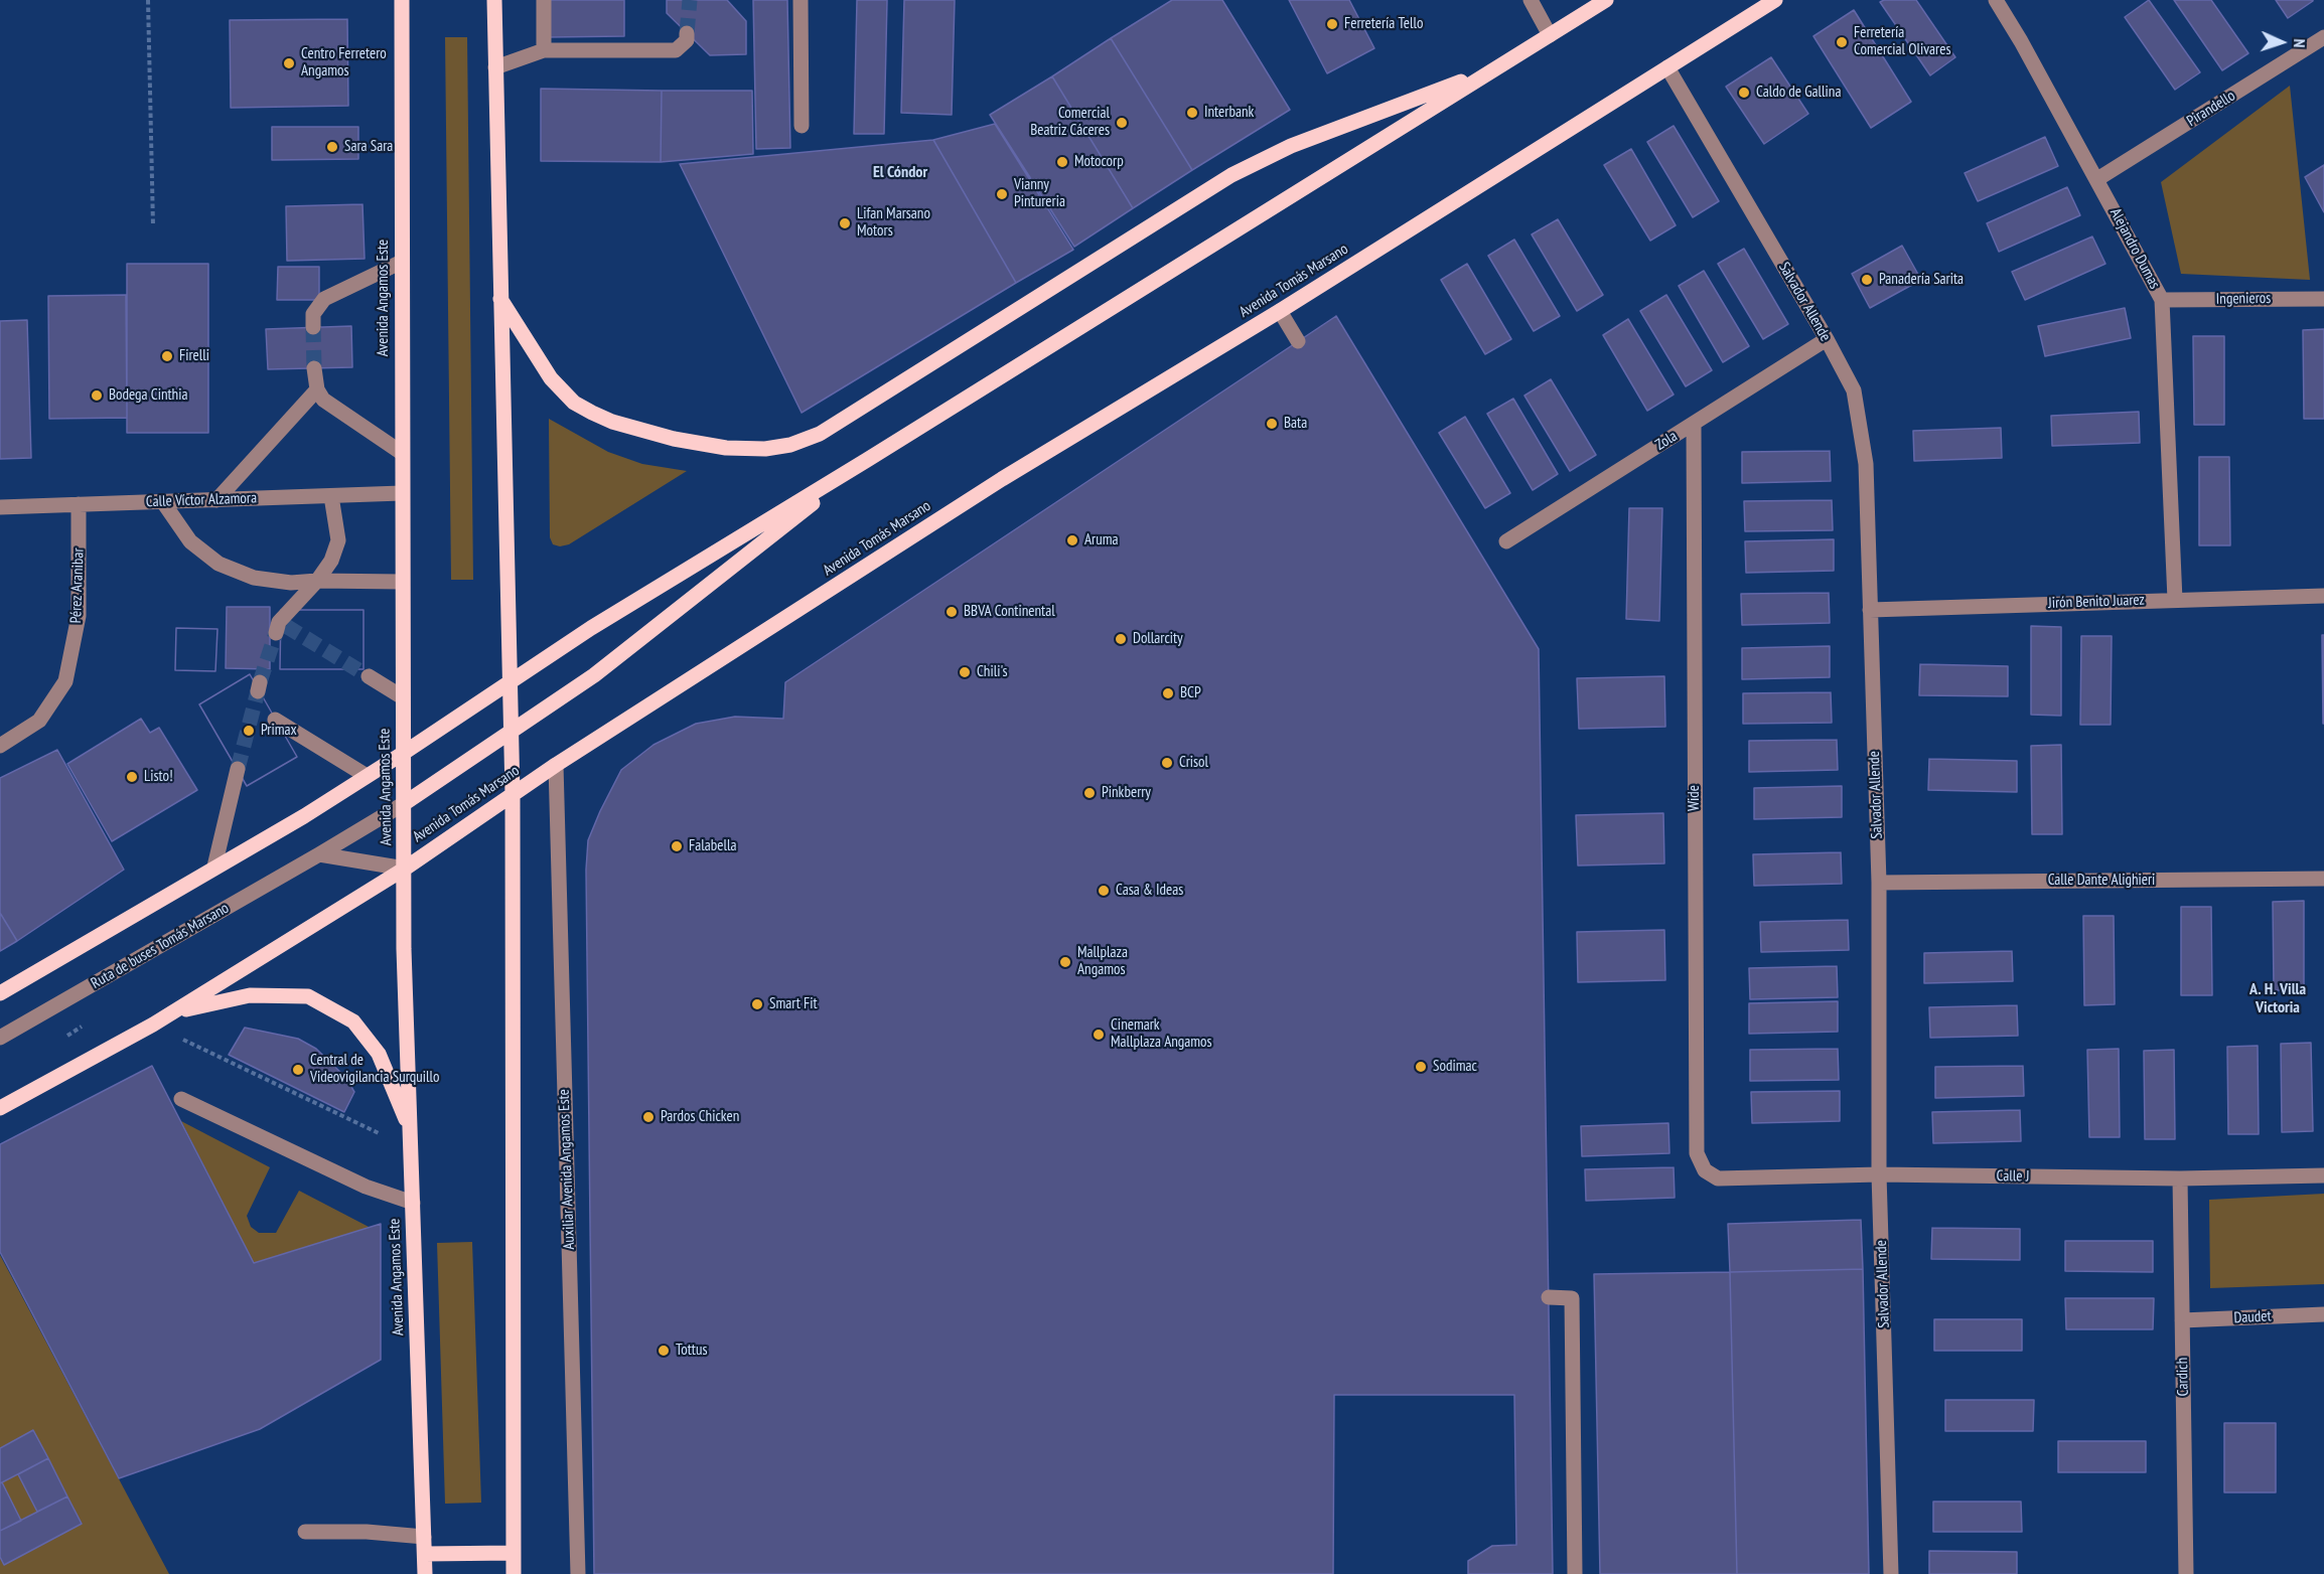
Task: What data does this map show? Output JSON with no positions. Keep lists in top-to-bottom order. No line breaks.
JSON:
{"streets":{"main road":["Avenida Tomás Marsano","Avenida Angamos Este"],"street":["Pirandello","Alejandro Dumas","Ingenieros","Salvador Allende","Zola","Calle Víctor Alzamora","Pérez Aranibar","Jirón Benito Juarez","Wide","Calle Dante Alighieri","Ruta de buses Tomás Marsano","Auxiliar Avenida Angamos Este","Calle J","Daudet","Cardich"]},"crossings":[["Pirandello","Alejandro Dumas"],["Alejandro Dumas","Ingenieros"],["Alejandro Dumas","Jirón Benito Juarez"],["Avenida Tomás Marsano","Avenida Angamos Este"],["Avenida Tomás Marsano","Salvador Allende"],["Avenida Tomás Marsano","Auxiliar Avenida Angamos Este"],["Avenida Angamos Este","Calle Víctor Alzamora"],["Avenida Angamos Este","Ruta de buses Tomás Marsano"],["Salvador Allende","Zola"],["Salvador Allende","Jirón Benito Juarez"],["Salvador Allende","Calle Dante Alighieri"],["Salvador Allende","Calle J"],["Zola","Wide"],["Calle Víctor Alzamora","Pérez Aranibar"],["Wide","Calle J"],["Calle J","Cardich"],["Daudet","Cardich"]],"districts":["El Cóndor","A. H. Villa Victoria"],"places":["Ferretería Tello","Ferretería Comercial Olivares","Centro Ferretero Angamos","Caldo de Gallina","Interbank","Comercial Beatriz Cáceres","Sara Sara","Motocorp","Vianny Pintureria","Lifan Marsano Motors","Panadería Sarita","Firelli","Bodega Cinthia","Bata","Aruma","BBVA Continental","Dollarcity","Chili's","BCP","Primax","Crisol","Listo!","Pinkberry","Falabella","Casa & Ideas","Mallplaza Angamos","Smart Fit","Cinemark Mallplaza Angamos","Sodimac","Central de Videovigilancia Surquillo","Pardos Chicken","Tottus"],"north":"right"}
